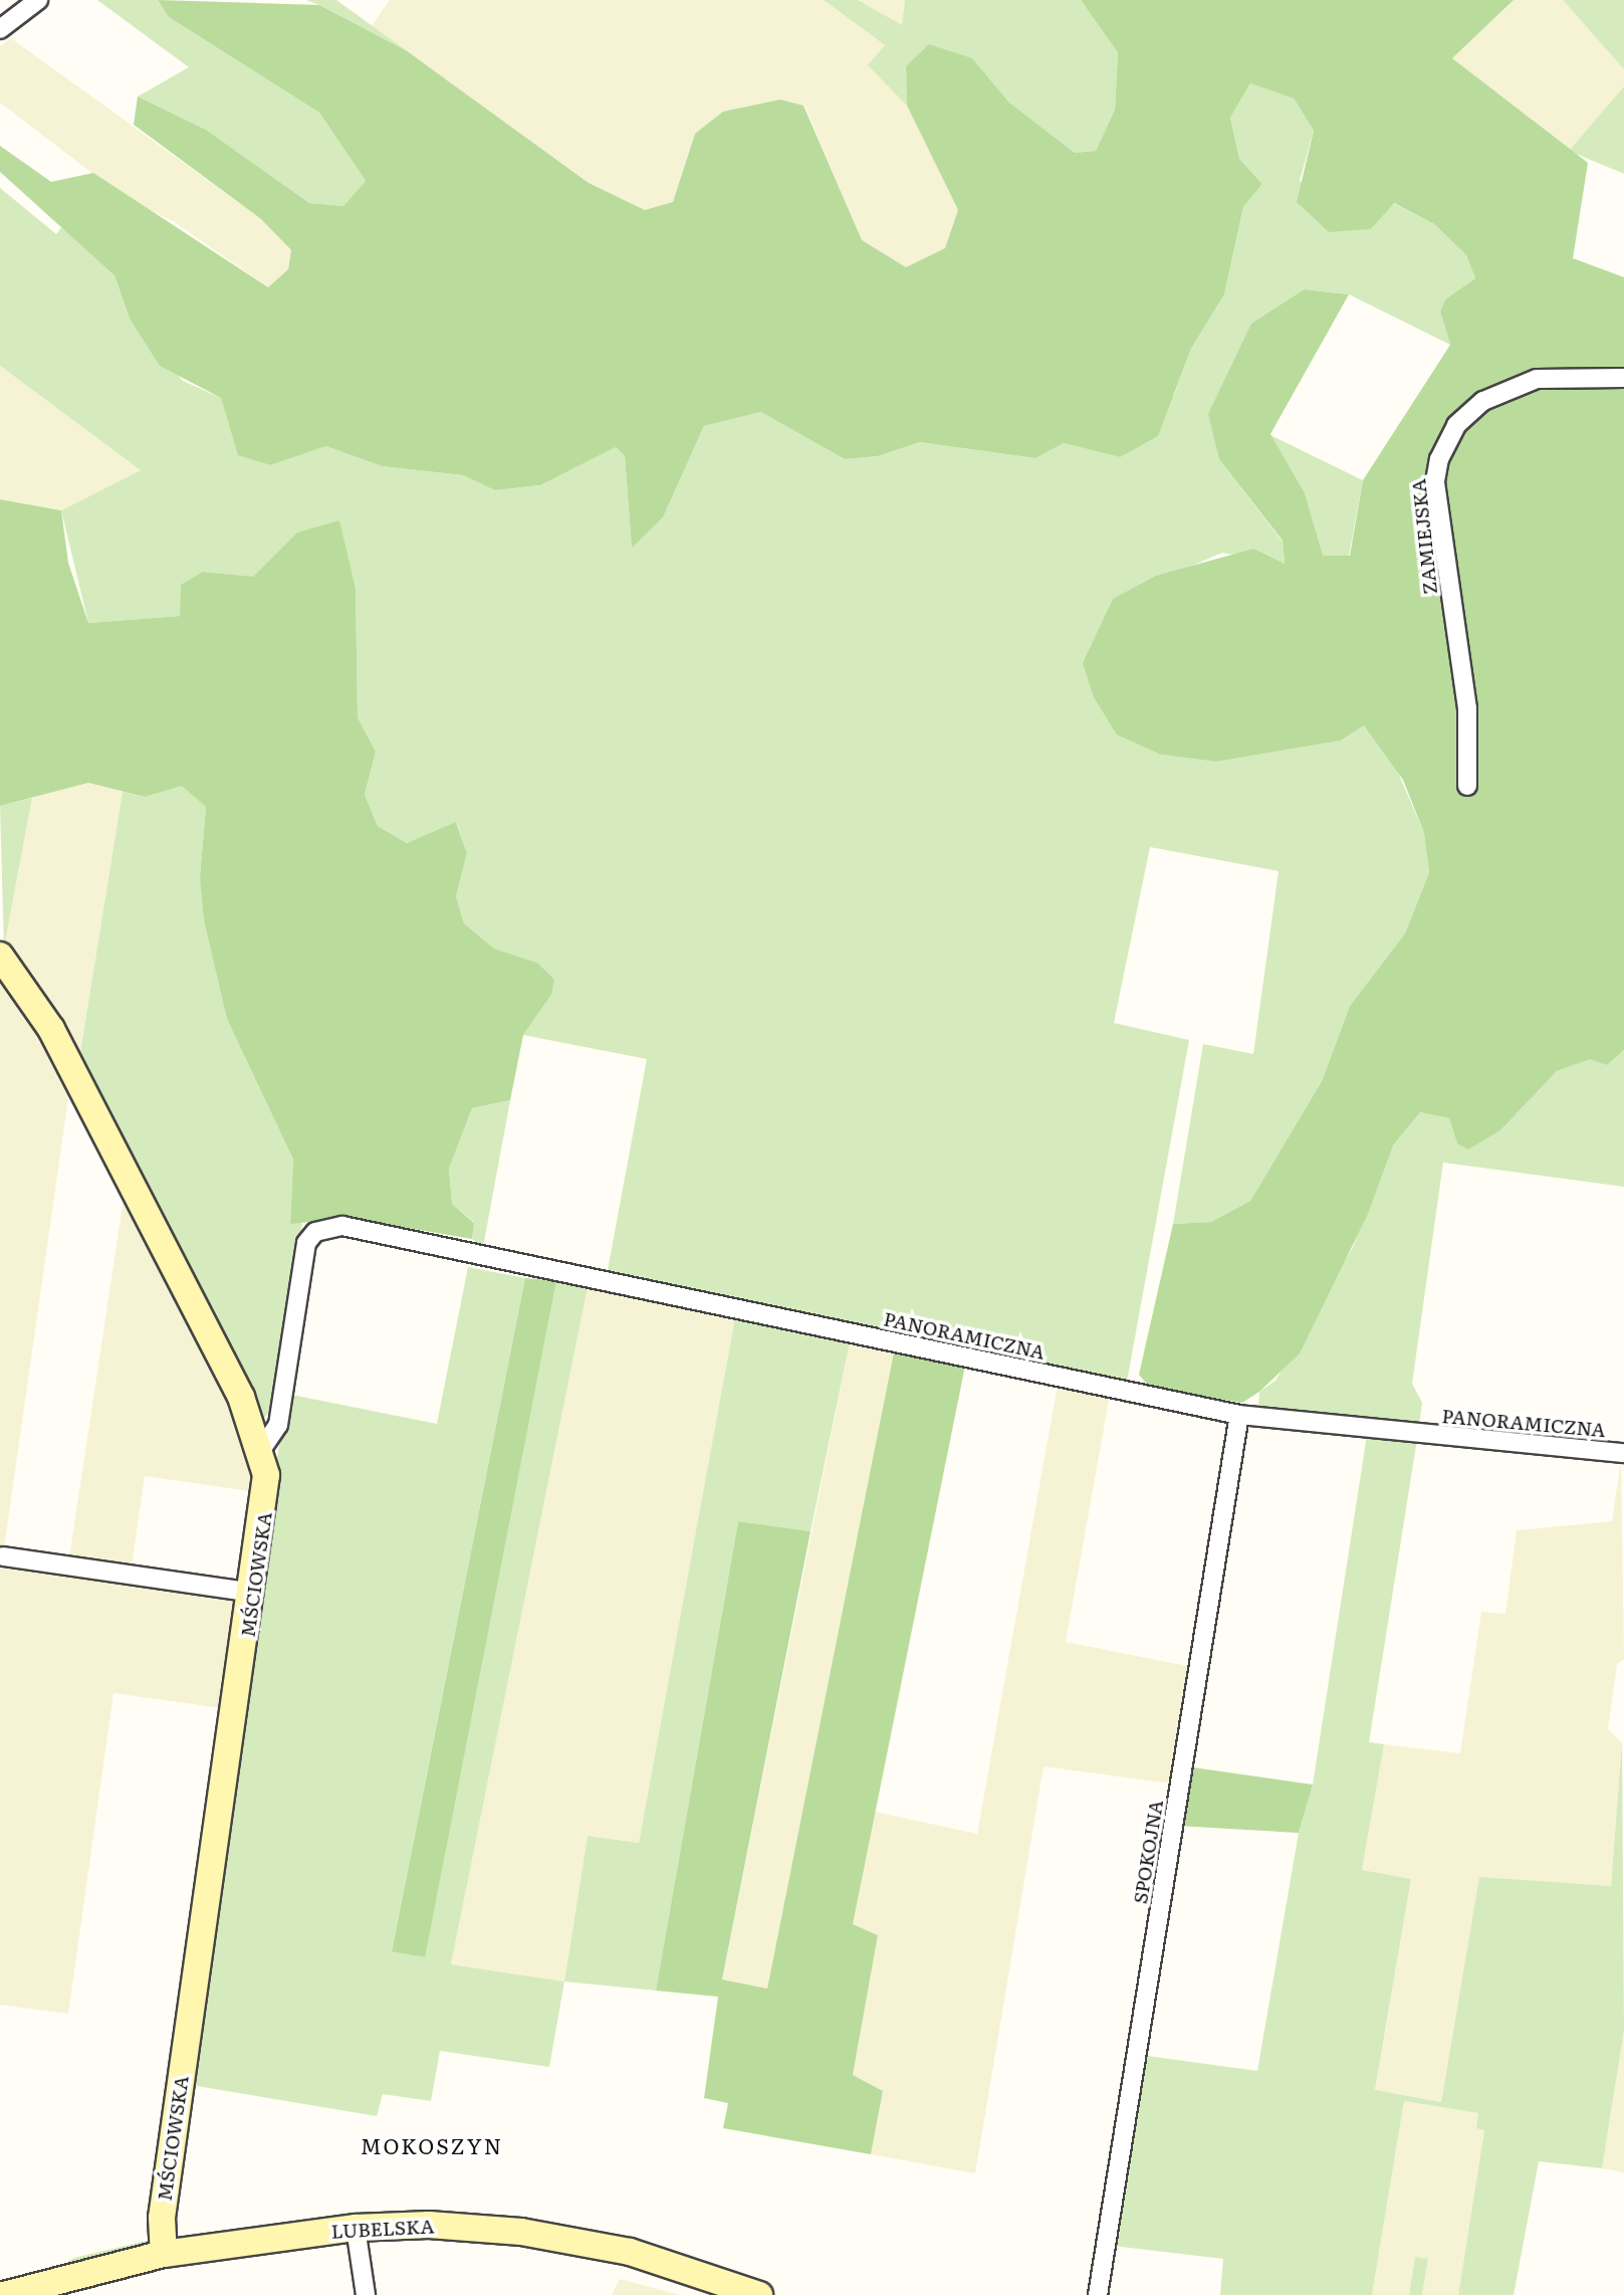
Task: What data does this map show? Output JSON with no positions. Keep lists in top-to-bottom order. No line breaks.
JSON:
{"streets":{"street":["ZAMIEJSKA","PANORAMICZNA","MŚCIOWSKA","SPOKOJNA","LUBELSKA"]},"crossings":[["PANORAMICZNA","MŚCIOWSKA"],["PANORAMICZNA","SPOKOJNA"],["MŚCIOWSKA","LUBELSKA"]],"districts":["MOKOSZYN"]}
